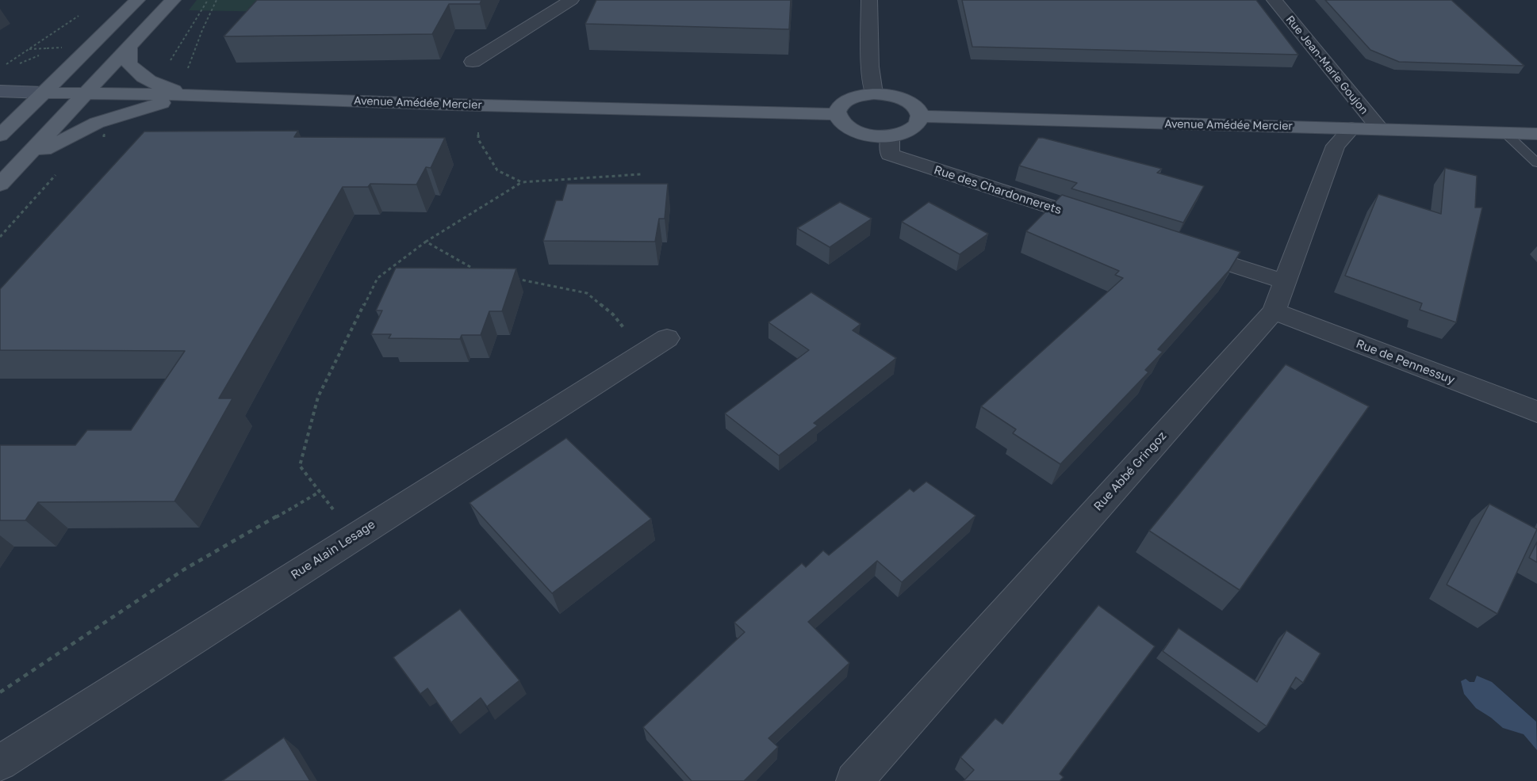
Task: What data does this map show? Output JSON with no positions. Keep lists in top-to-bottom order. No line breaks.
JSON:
{"streets":{"main road":["Avenue Amédée Mercier"],"street":["Rue Jean-Marie Goujon","Rue des Chardonnerets","Rue de Pennessuy","Rue Abbé Gringoz","Rue Alain Lesage"]},"crossings":[["Rue Jean-Marie Goujon","Avenue Amédée Mercier"],["Avenue Amédée Mercier","Rue Abbé Gringoz"],["Rue de Pennessuy","Rue Abbé Gringoz"]]}
